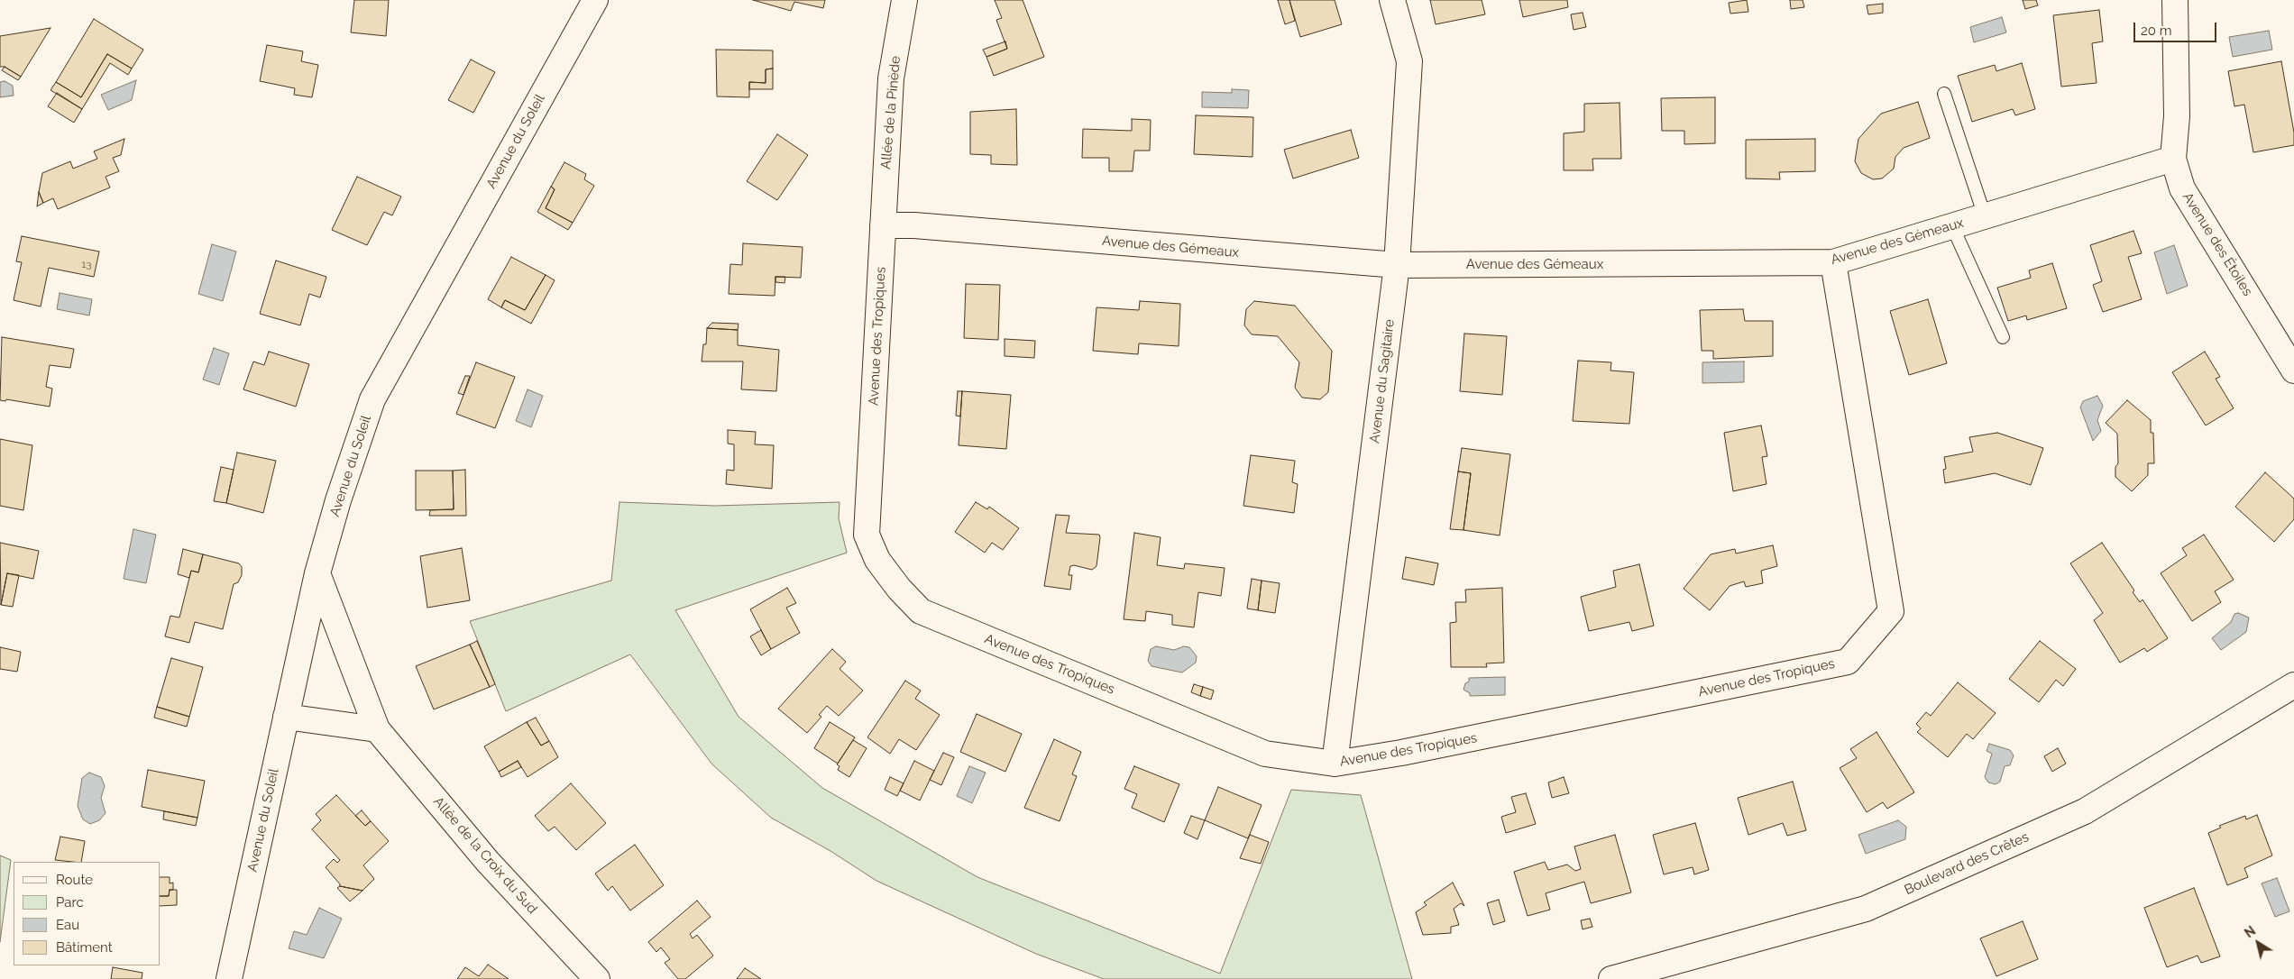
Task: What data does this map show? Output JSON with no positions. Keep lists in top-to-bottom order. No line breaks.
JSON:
{"streets":{"street":["Allée de la Pinède","Avenue du Soleil","Avenue des Gémeaux","Avenue des Étoiles","Avenue des Tropiques","Avenue du Sagitaire","Allée de la Croix du Sud","Boulevard des Crêtes"]},"crossings":[["Allée de la Pinède","Avenue des Gémeaux"],["Allée de la Pinède","Avenue des Tropiques"],["Avenue du Soleil","Allée de la Croix du Sud"],["Avenue des Gémeaux","Avenue des Étoiles"],["Avenue des Gémeaux","Avenue des Tropiques"],["Avenue des Gémeaux","Avenue du Sagitaire"],["Avenue des Tropiques","Avenue du Sagitaire"]],"house_numbers":["13"],"legend":["Route","Parc","Eau","Bâtiment"],"scale_bar":"20 m","north":"top left"}
